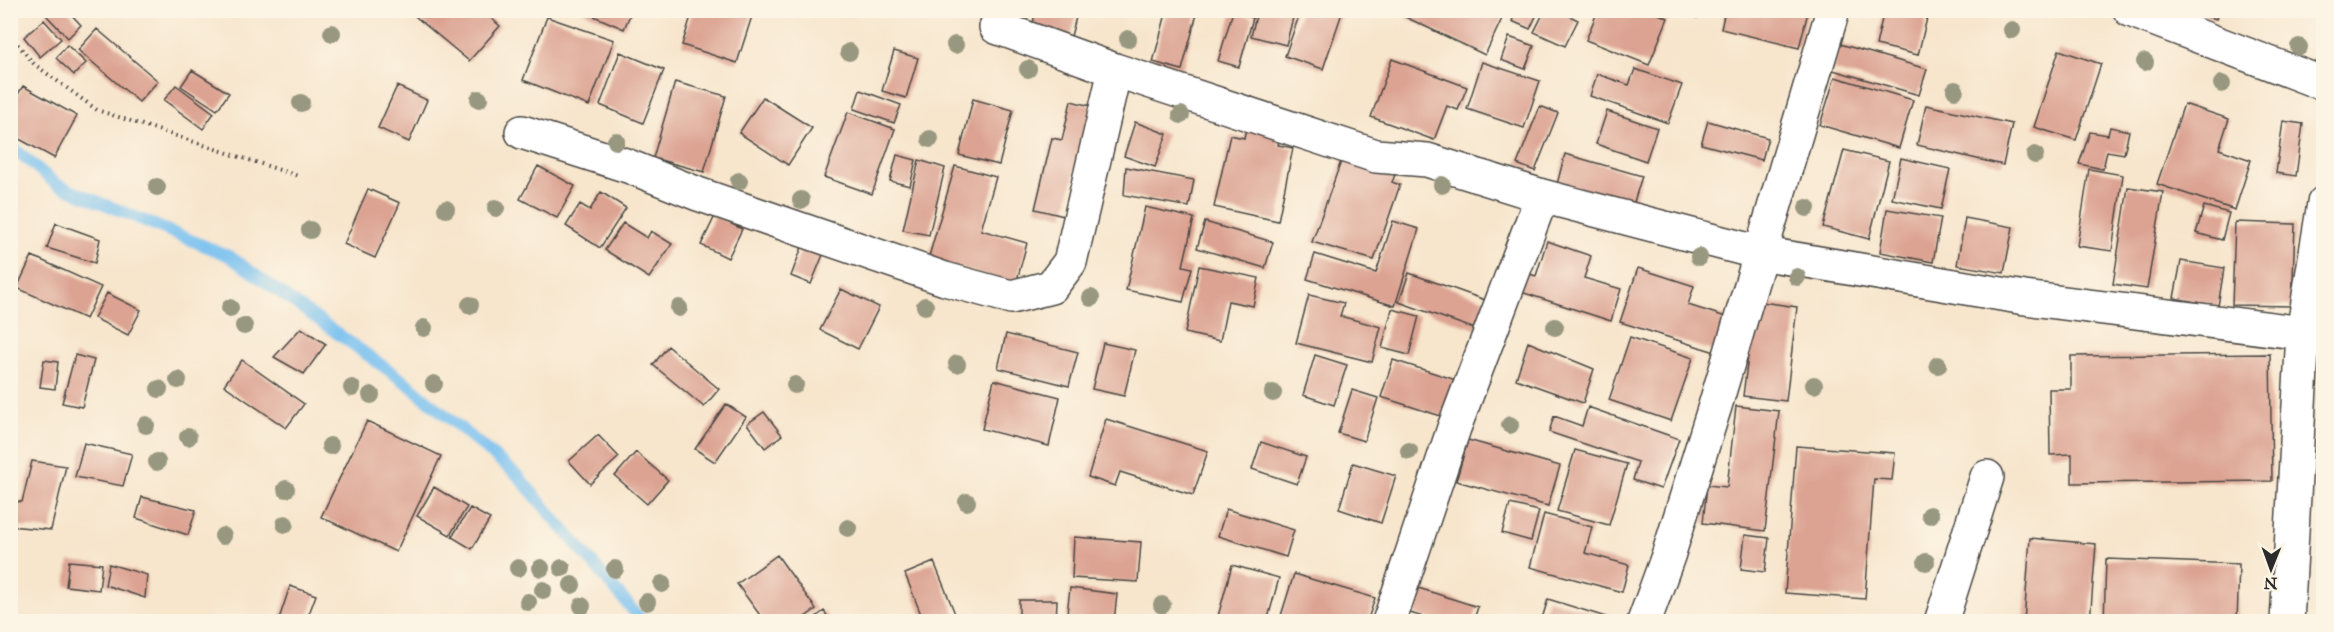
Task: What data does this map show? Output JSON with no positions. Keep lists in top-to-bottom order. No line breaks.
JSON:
{"north":"bottom"}
